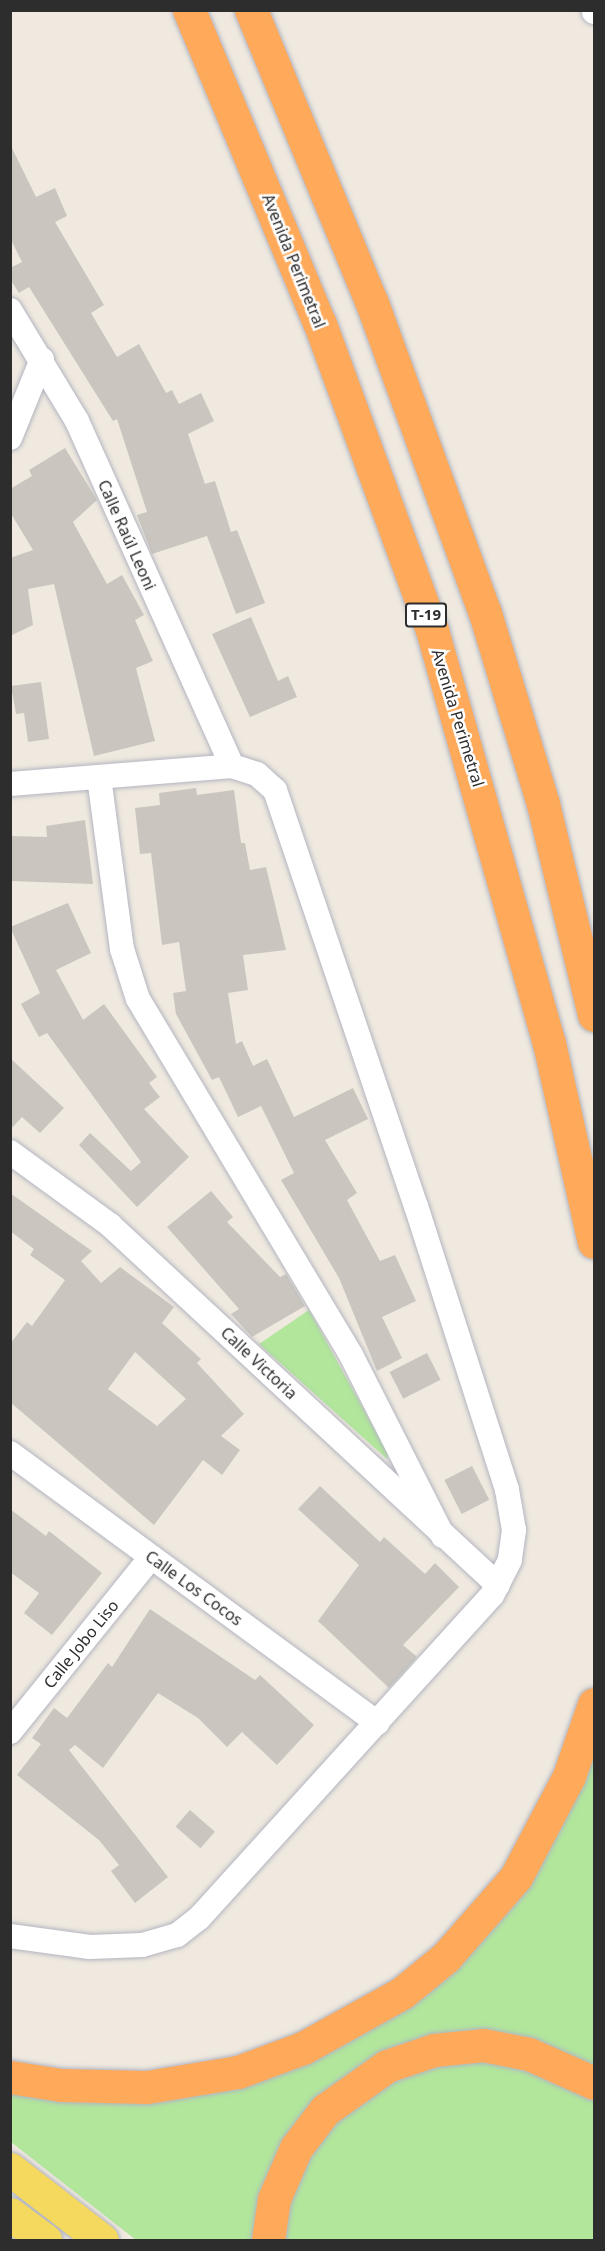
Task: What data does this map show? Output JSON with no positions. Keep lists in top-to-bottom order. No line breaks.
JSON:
{"streets":{"highway":["Avenida Perimetral","T-19"],"street":["Calle Raúl Leoni","Calle Victoria","Calle Los Cocos","Calle Jobo Liso"]},"crossings":[["Calle Los Cocos","Calle Jobo Liso"]]}
